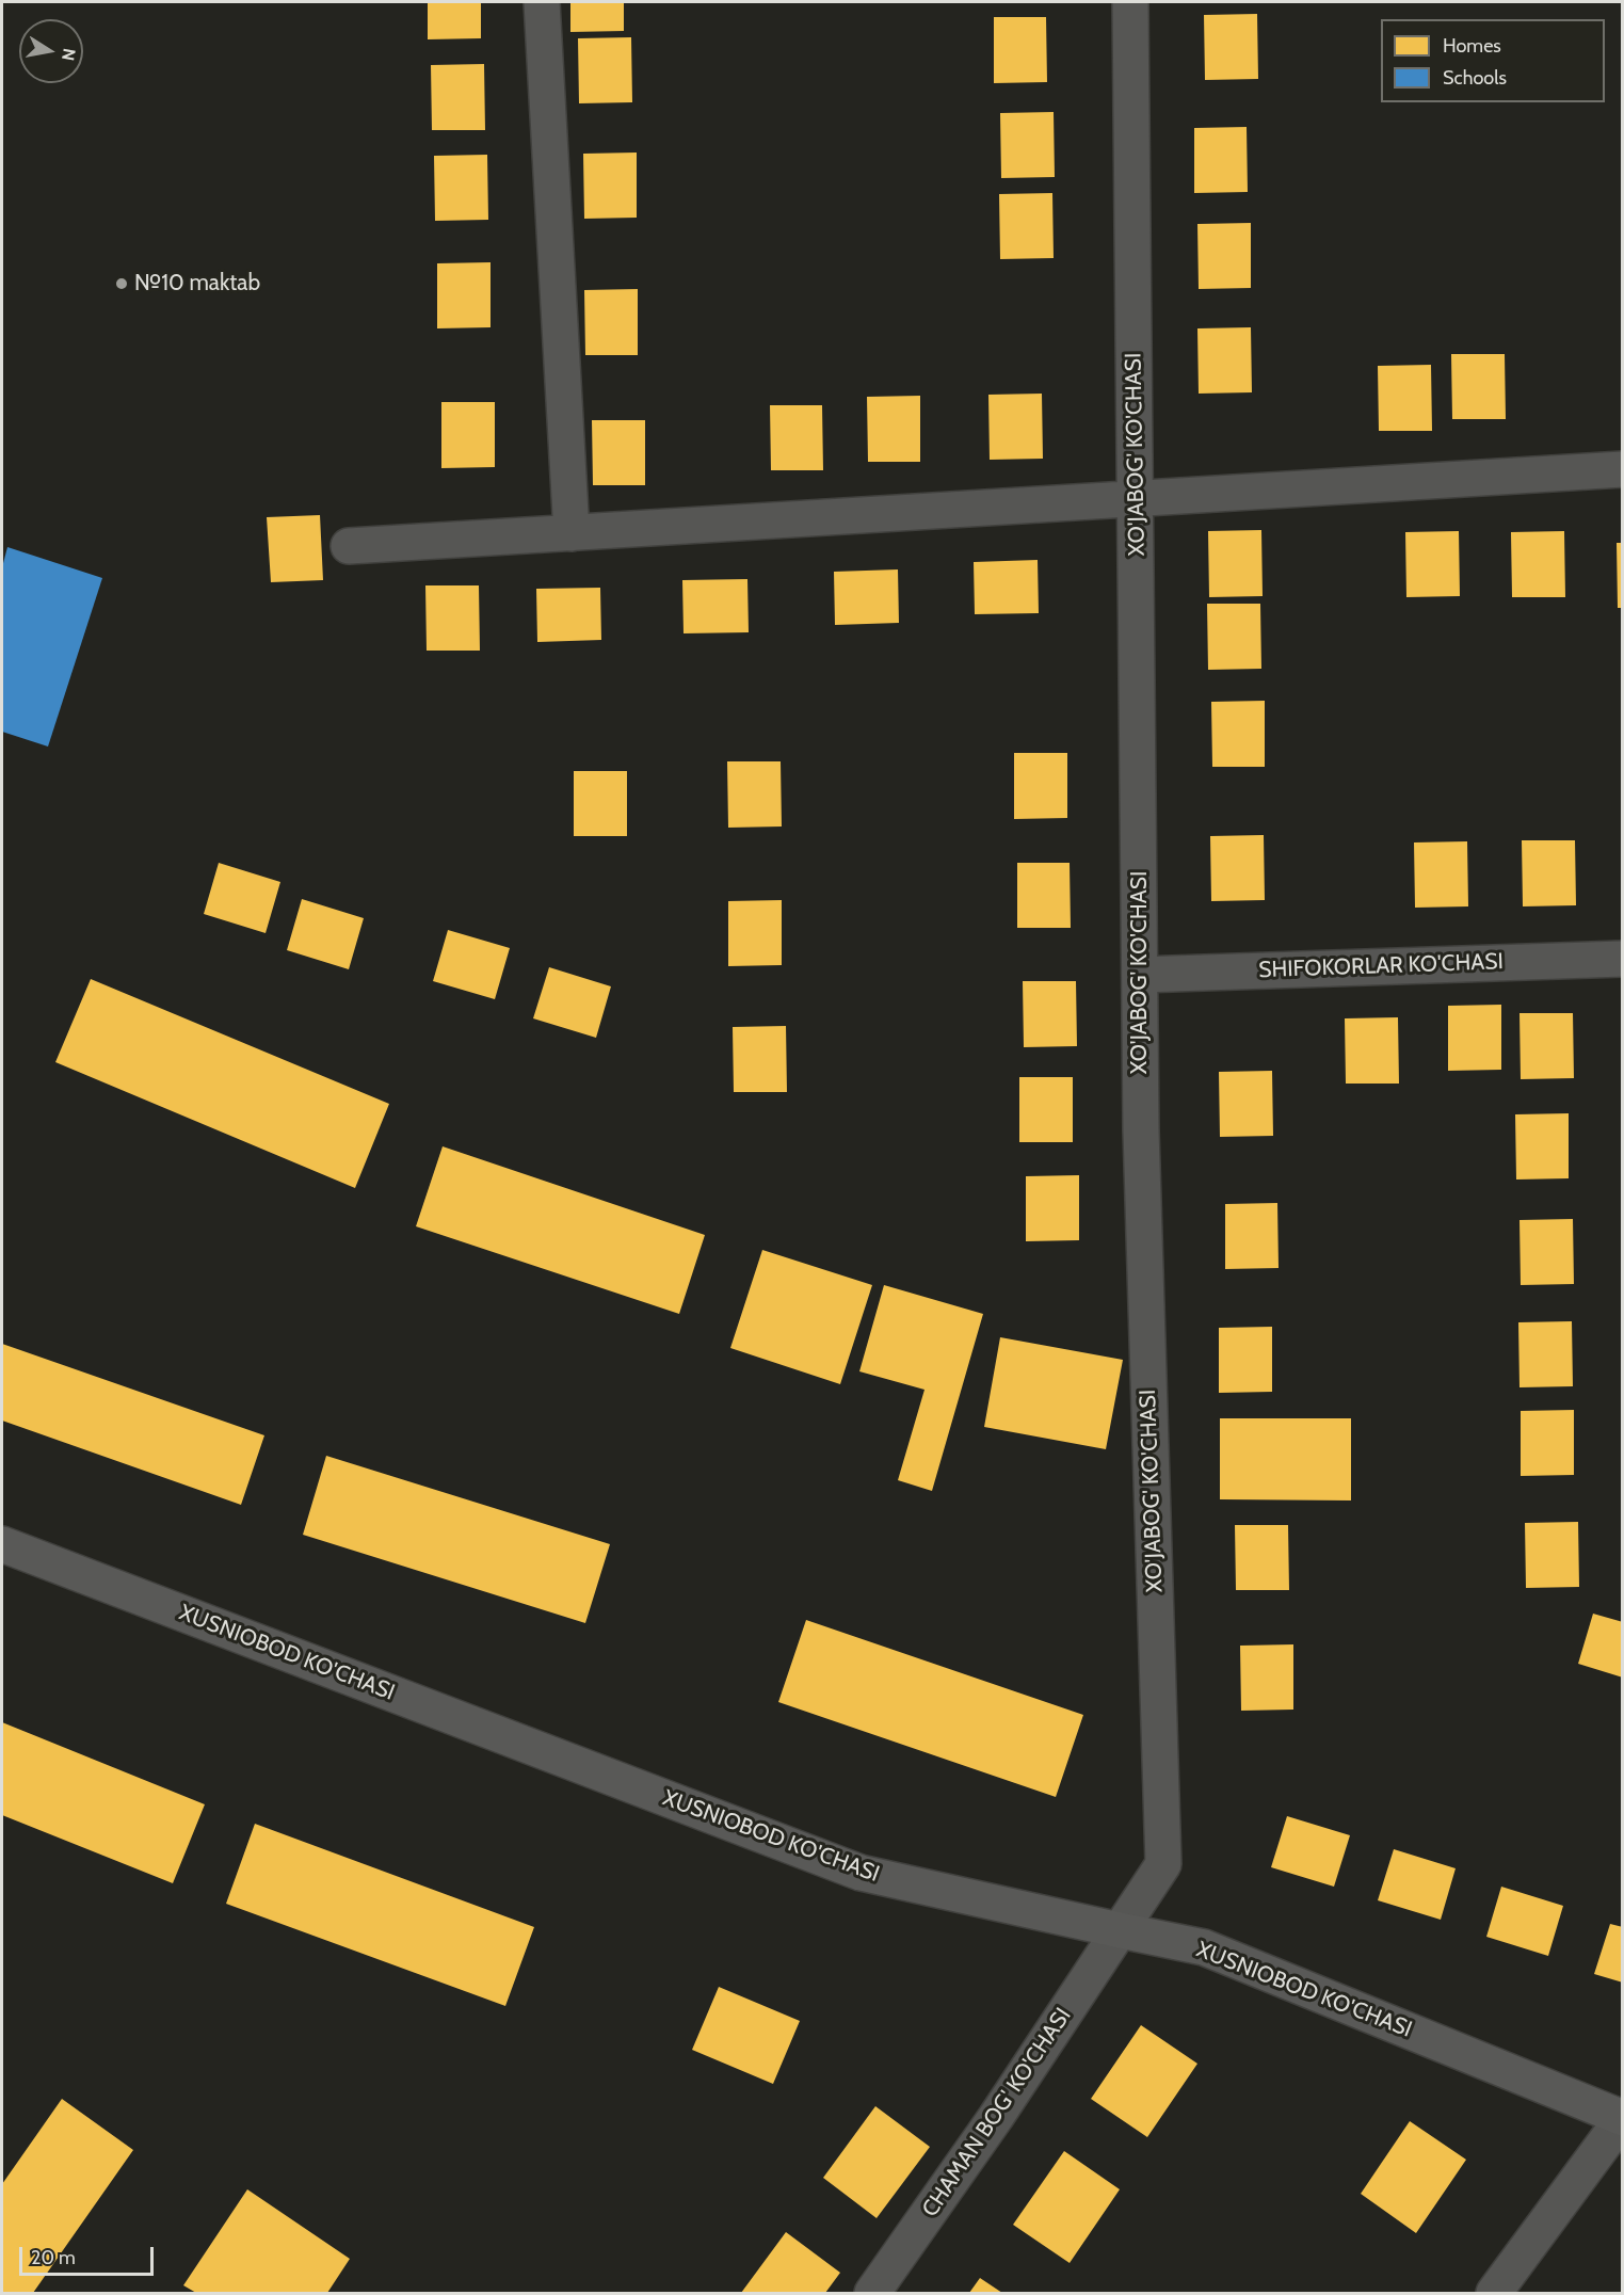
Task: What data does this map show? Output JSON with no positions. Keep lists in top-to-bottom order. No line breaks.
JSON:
{"streets":{"street":["XO'JABOG' KO'CHASI","SHIFOKORLAR KO'CHASI","XUSNIOBOD KO'CHASI","CHAMAN BOG' KO'CHASI"]},"crossings":[["XO'JABOG' KO'CHASI","SHIFOKORLAR KO'CHASI"],["XO'JABOG' KO'CHASI","XUSNIOBOD KO'CHASI"],["XO'JABOG' KO'CHASI","CHAMAN BOG' KO'CHASI"],["XUSNIOBOD KO'CHASI","CHAMAN BOG' KO'CHASI"]],"places":["№10 maktab"],"legend":["Homes","Schools"],"scale_bar":"20 m","north":"right"}
